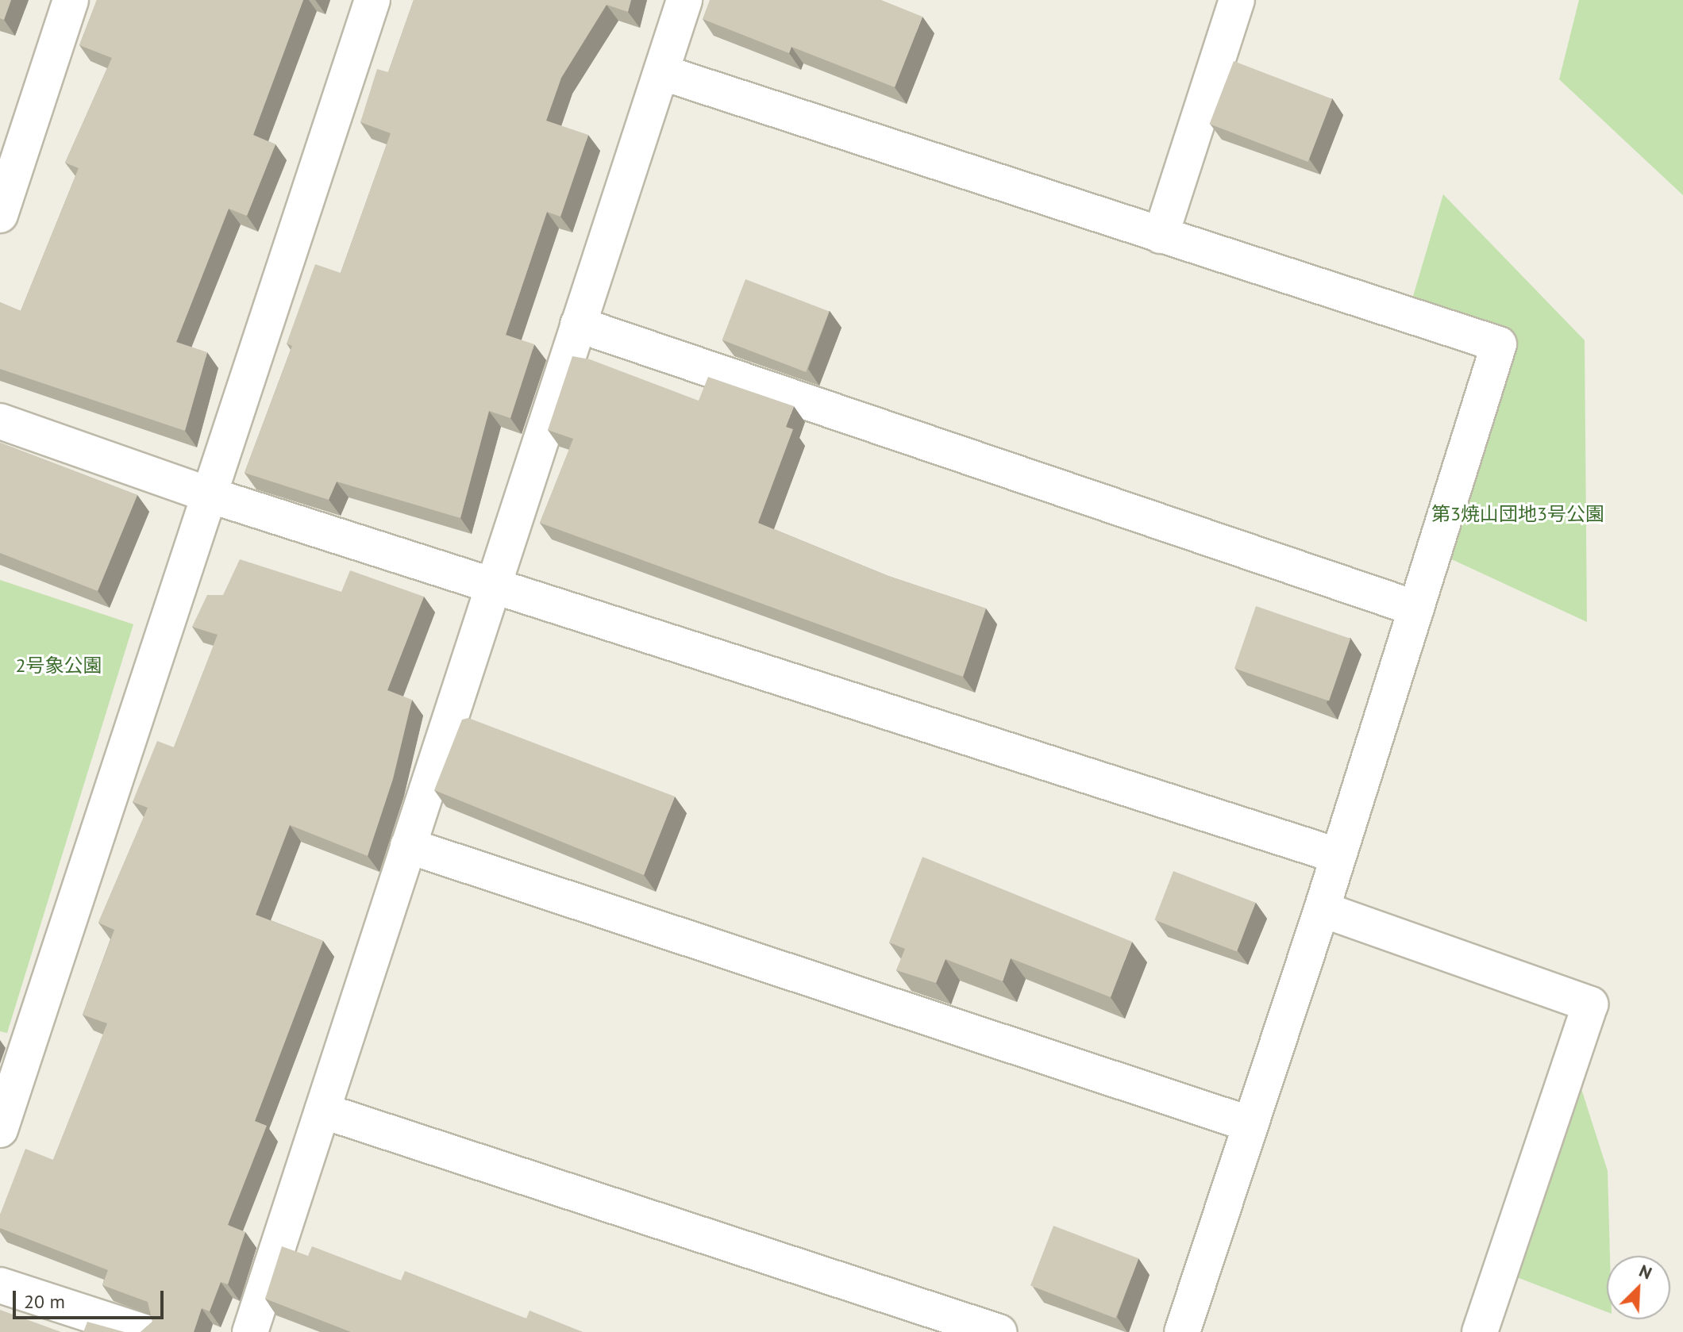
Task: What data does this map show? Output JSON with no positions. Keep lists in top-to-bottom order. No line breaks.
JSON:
{"parks":["第3焼山団地3号公園","2号象公園"],"scale_bar":"20 m","north":"top right"}
